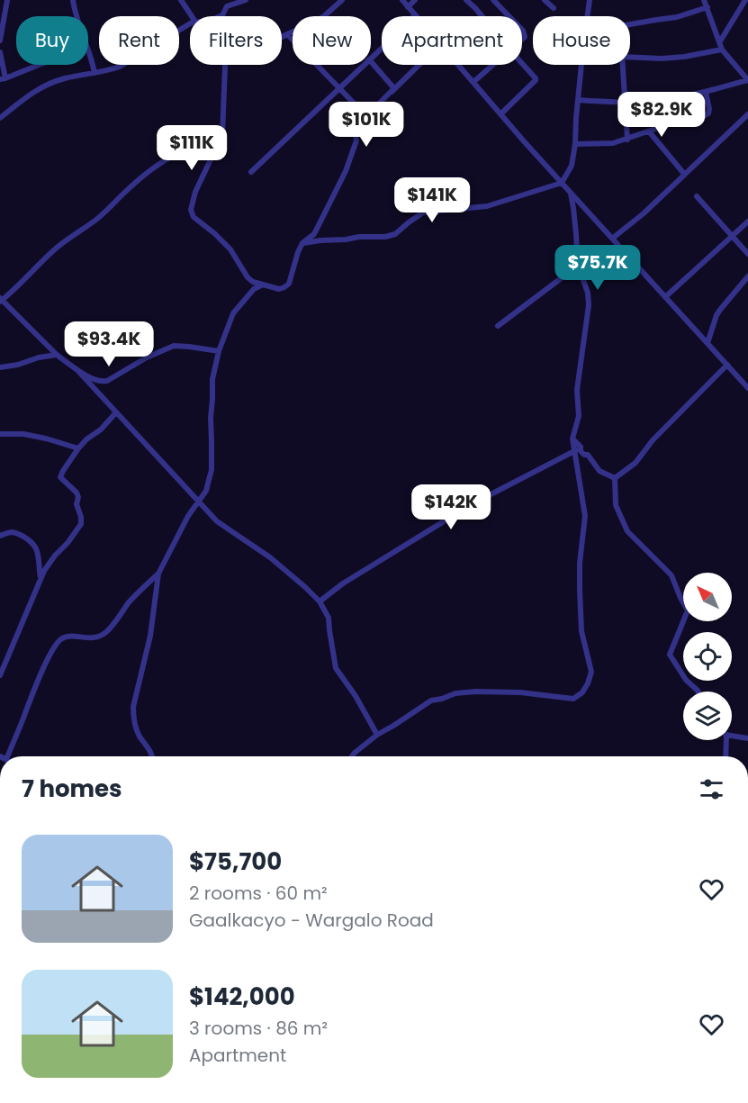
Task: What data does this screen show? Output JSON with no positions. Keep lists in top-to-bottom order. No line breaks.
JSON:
{"north":"top left","page":{"chip":["Buy","Rent","Filters","New","Apartment","House"],"price":["$82.9K","$101K","$111K","$141K","$75.7K","$93.4K","$142K"],"heading":"7 homes","list":[{"name":"$75,700","note":"2 rooms · 60 m² · Gaalkacyo - Wargalo Road"},{"name":"$142,000","note":"3 rooms · 86 m² · Apartment"}]}}
